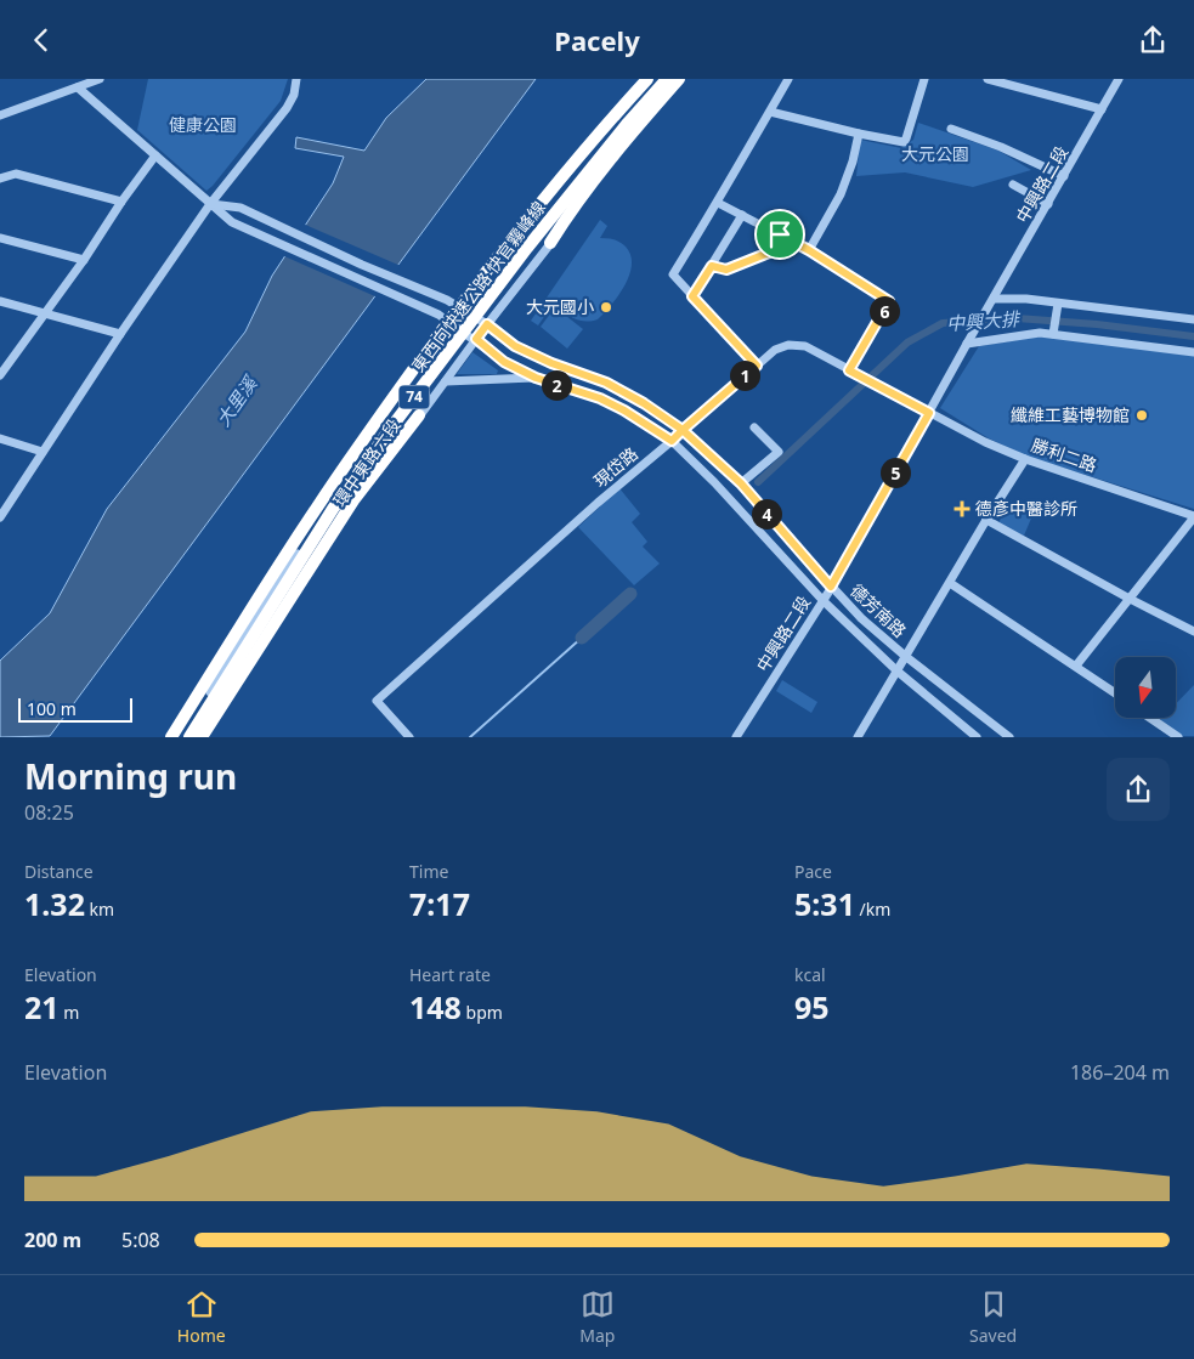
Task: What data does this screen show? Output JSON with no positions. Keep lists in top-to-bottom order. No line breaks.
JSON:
{"streets":{"highway":["東西向快速公路 快官霧峰線","74"],"street":["中興路二段","勝利二路","環中東路六段","現岱路","德芳南路"]},"crossings":[["中興路二段","勝利二路"],["中興路二段","現岱路"],["中興路二段","德芳南路"],["勝利二路","現岱路"],["環中東路六段","德芳南路"],["現岱路","德芳南路"]],"water":["中興大排","大里溪"],"parks":["健康公園","大元公園"],"places":{"other":["大元國小","纖維工藝博物館"],"health":["德彥中醫診所"]},"scale_bar":"100 m","north":"bottom","page":{"header":"Pacely","pins":["6","1","2","5","4"],"scale":"100 m","heading":["Morning run","08:25"],"stats":[["Distance","1.32 km"],["Time","7:17"],["Pace","5:31 /km"],["Elevation","21 m"],["Heart rate","148 bpm"],["kcal","95"]],"chart":["Elevation","186–204 m"],"list":[{"name":"200 m","note":"5:08"}],"tabs":["Home","Map","Saved"]}}
